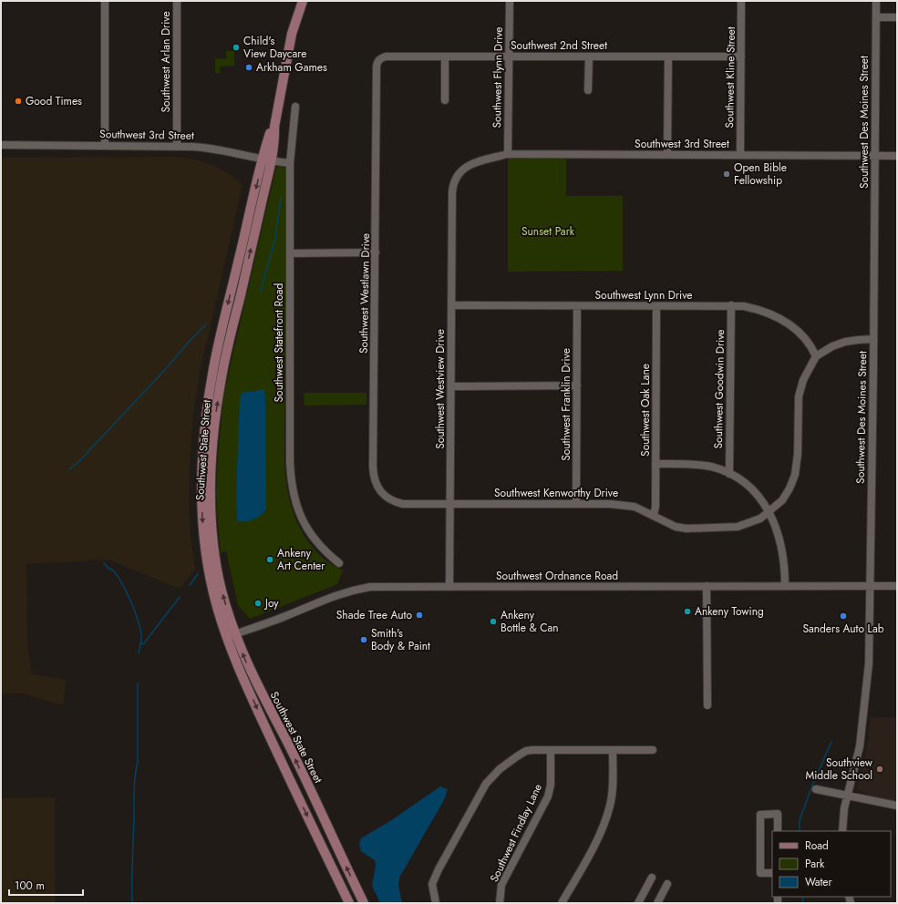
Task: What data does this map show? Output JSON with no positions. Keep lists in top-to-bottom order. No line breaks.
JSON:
{"streets":{"main road":["Southwest State Street"],"street":["Southwest 2nd Street","Southwest Arlan Drive","Southwest Flynn Drive","Southwest Kline Street","Southwest Des Moines Street","Southwest 3rd Street","Southwest Westlawn Drive","Southwest Lynn Drive","Southwest Statefront Road","Southwest Westview Drive","Southwest Goodwin Drive","Southwest Franklin Drive","Southwest Oak Lane","Southwest Kenworthy Drive","Southwest Ordnance Road","Southwest Findlay Lane"]},"crossings":[["Southwest 2nd Street","Southwest Flynn Drive"],["Southwest 2nd Street","Southwest Kline Street"],["Southwest 2nd Street","Southwest Westlawn Drive"],["Southwest Arlan Drive","Southwest 3rd Street"],["Southwest Flynn Drive","Southwest 3rd Street"],["Southwest Kline Street","Southwest 3rd Street"],["Southwest Des Moines Street","Southwest 3rd Street"],["Southwest Des Moines Street","Southwest Ordnance Road"],["Southwest 3rd Street","Southwest Statefront Road"],["Southwest 3rd Street","Southwest Westview Drive"],["Southwest 3rd Street","Southwest State Street"],["Southwest Westlawn Drive","Southwest Kenworthy Drive"],["Southwest Lynn Drive","Southwest Westview Drive"],["Southwest Lynn Drive","Southwest Goodwin Drive"],["Southwest Lynn Drive","Southwest Franklin Drive"],["Southwest Lynn Drive","Southwest Oak Lane"],["Southwest Lynn Drive","Southwest Kenworthy Drive"],["Southwest Westview Drive","Southwest Kenworthy Drive"],["Southwest Westview Drive","Southwest Ordnance Road"],["Southwest Franklin Drive","Southwest Kenworthy Drive"],["Southwest Oak Lane","Southwest Kenworthy Drive"],["Southwest State Street","Southwest Ordnance Road"]],"parks":["Sunset Park"],"places":["Child's View Daycare","Arkham Games","Good Times","Open Bible Fellowship","Ankeny Art Center","Joy","Ankeny Towing","Shade Tree Auto","Sanders Auto Lab","Ankeny Bottle & Can","Smith's Body & Paint","Southview Middle School"],"legend":["Road","Park","Water"],"scale_bar":"100 m"}
